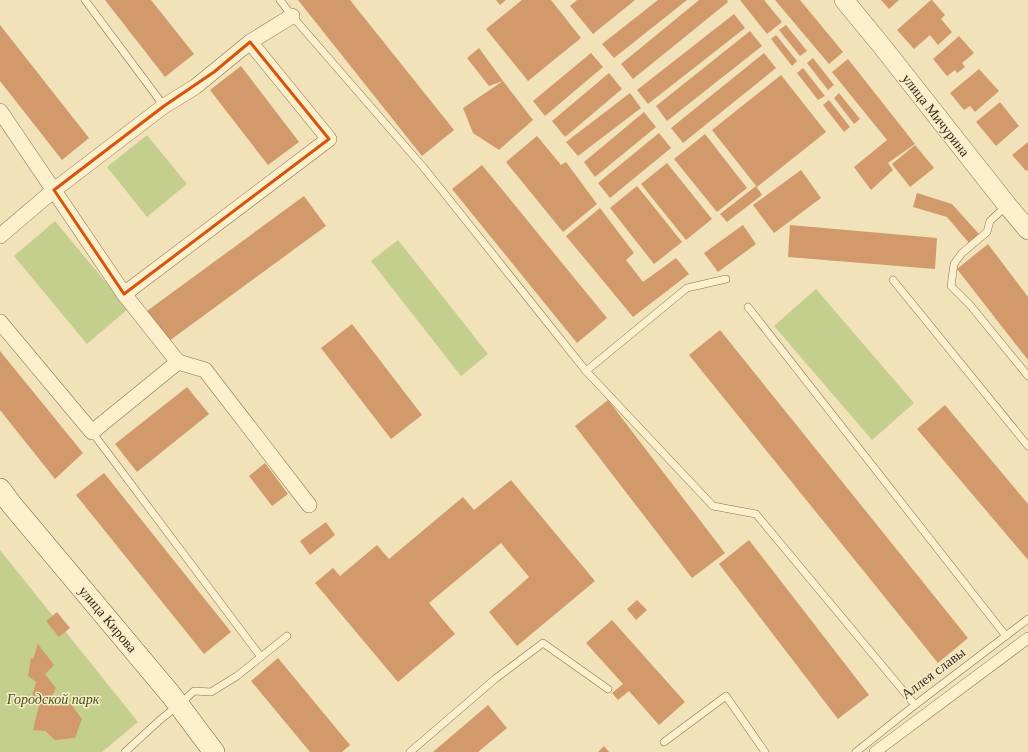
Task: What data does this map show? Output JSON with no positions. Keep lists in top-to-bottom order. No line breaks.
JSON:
{"streets":{"main road":["улица Кирова"],"street":["улица Мичурина","Аллея славы"]},"parks":["Городской парк"]}
